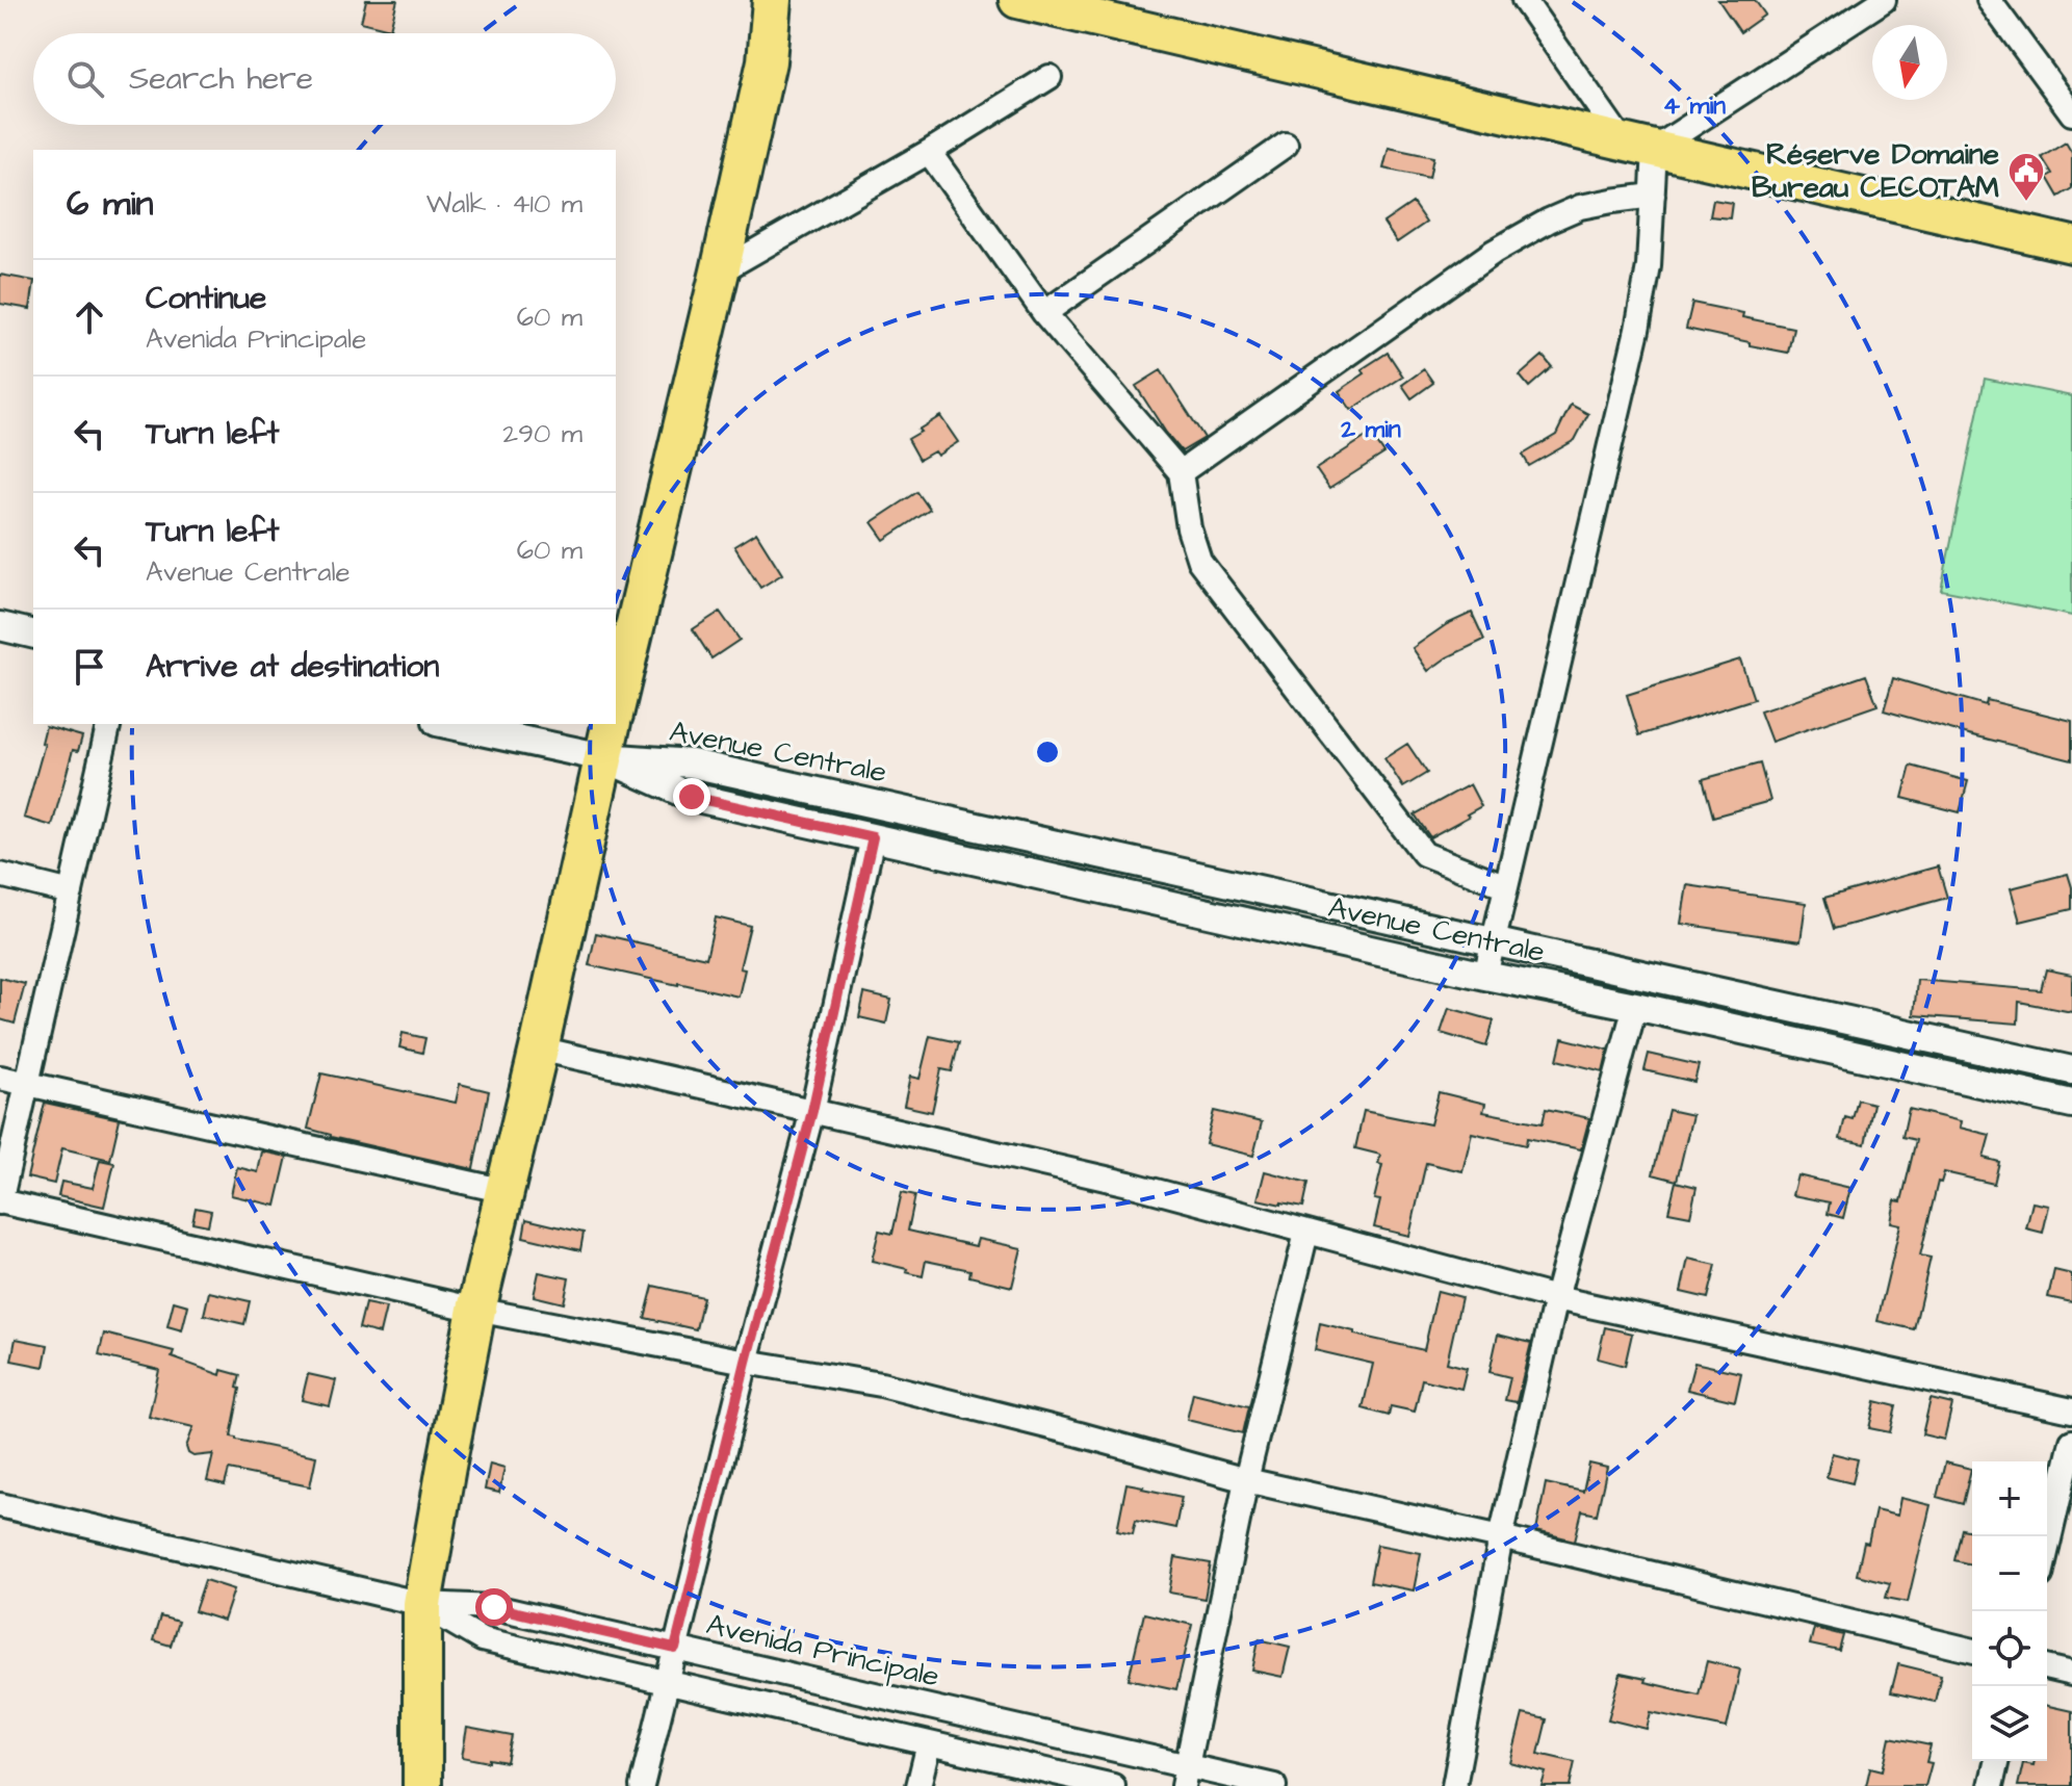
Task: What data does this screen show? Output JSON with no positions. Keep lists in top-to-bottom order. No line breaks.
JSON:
{"streets":{"street":["Avenue Centrale","Avenida Principale"]},"places":{"public building":["Réserve Domaine Bureau CECOTAM"]},"north":"bottom","page":{"search":"Search here","heading":["6 min","Walk · 410 m"],"list":[["Continue","Avenida Principale","60 m"],["Turn left","290 m"],["Turn left","Avenue Centrale","60 m"],"Arrive at destination"],"map_buttons":["+","−"]},"rings":["4 min","2 min"]}
